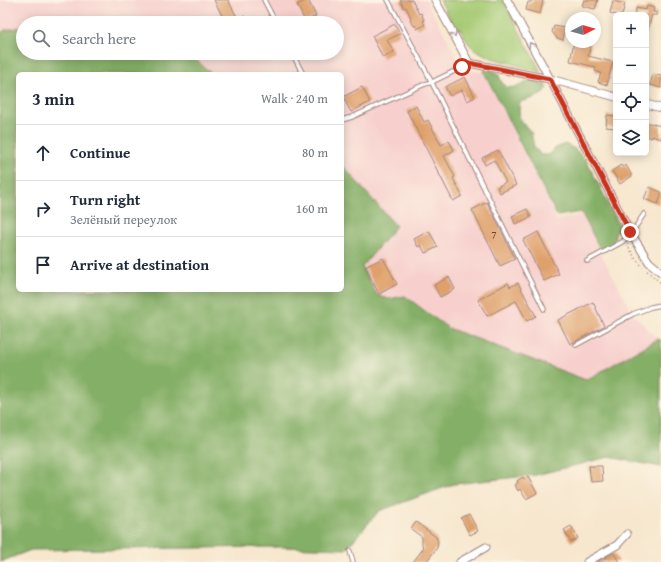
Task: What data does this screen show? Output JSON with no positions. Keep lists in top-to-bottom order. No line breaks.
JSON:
{"house_numbers":["7"],"north":"right","page":{"map_buttons":["+","−"],"search":"Search here","heading":["3 min","Walk · 240 m"],"list":[["Continue","80 m"],["Turn right","Зелёный переулок","160 m"],"Arrive at destination"]}}
